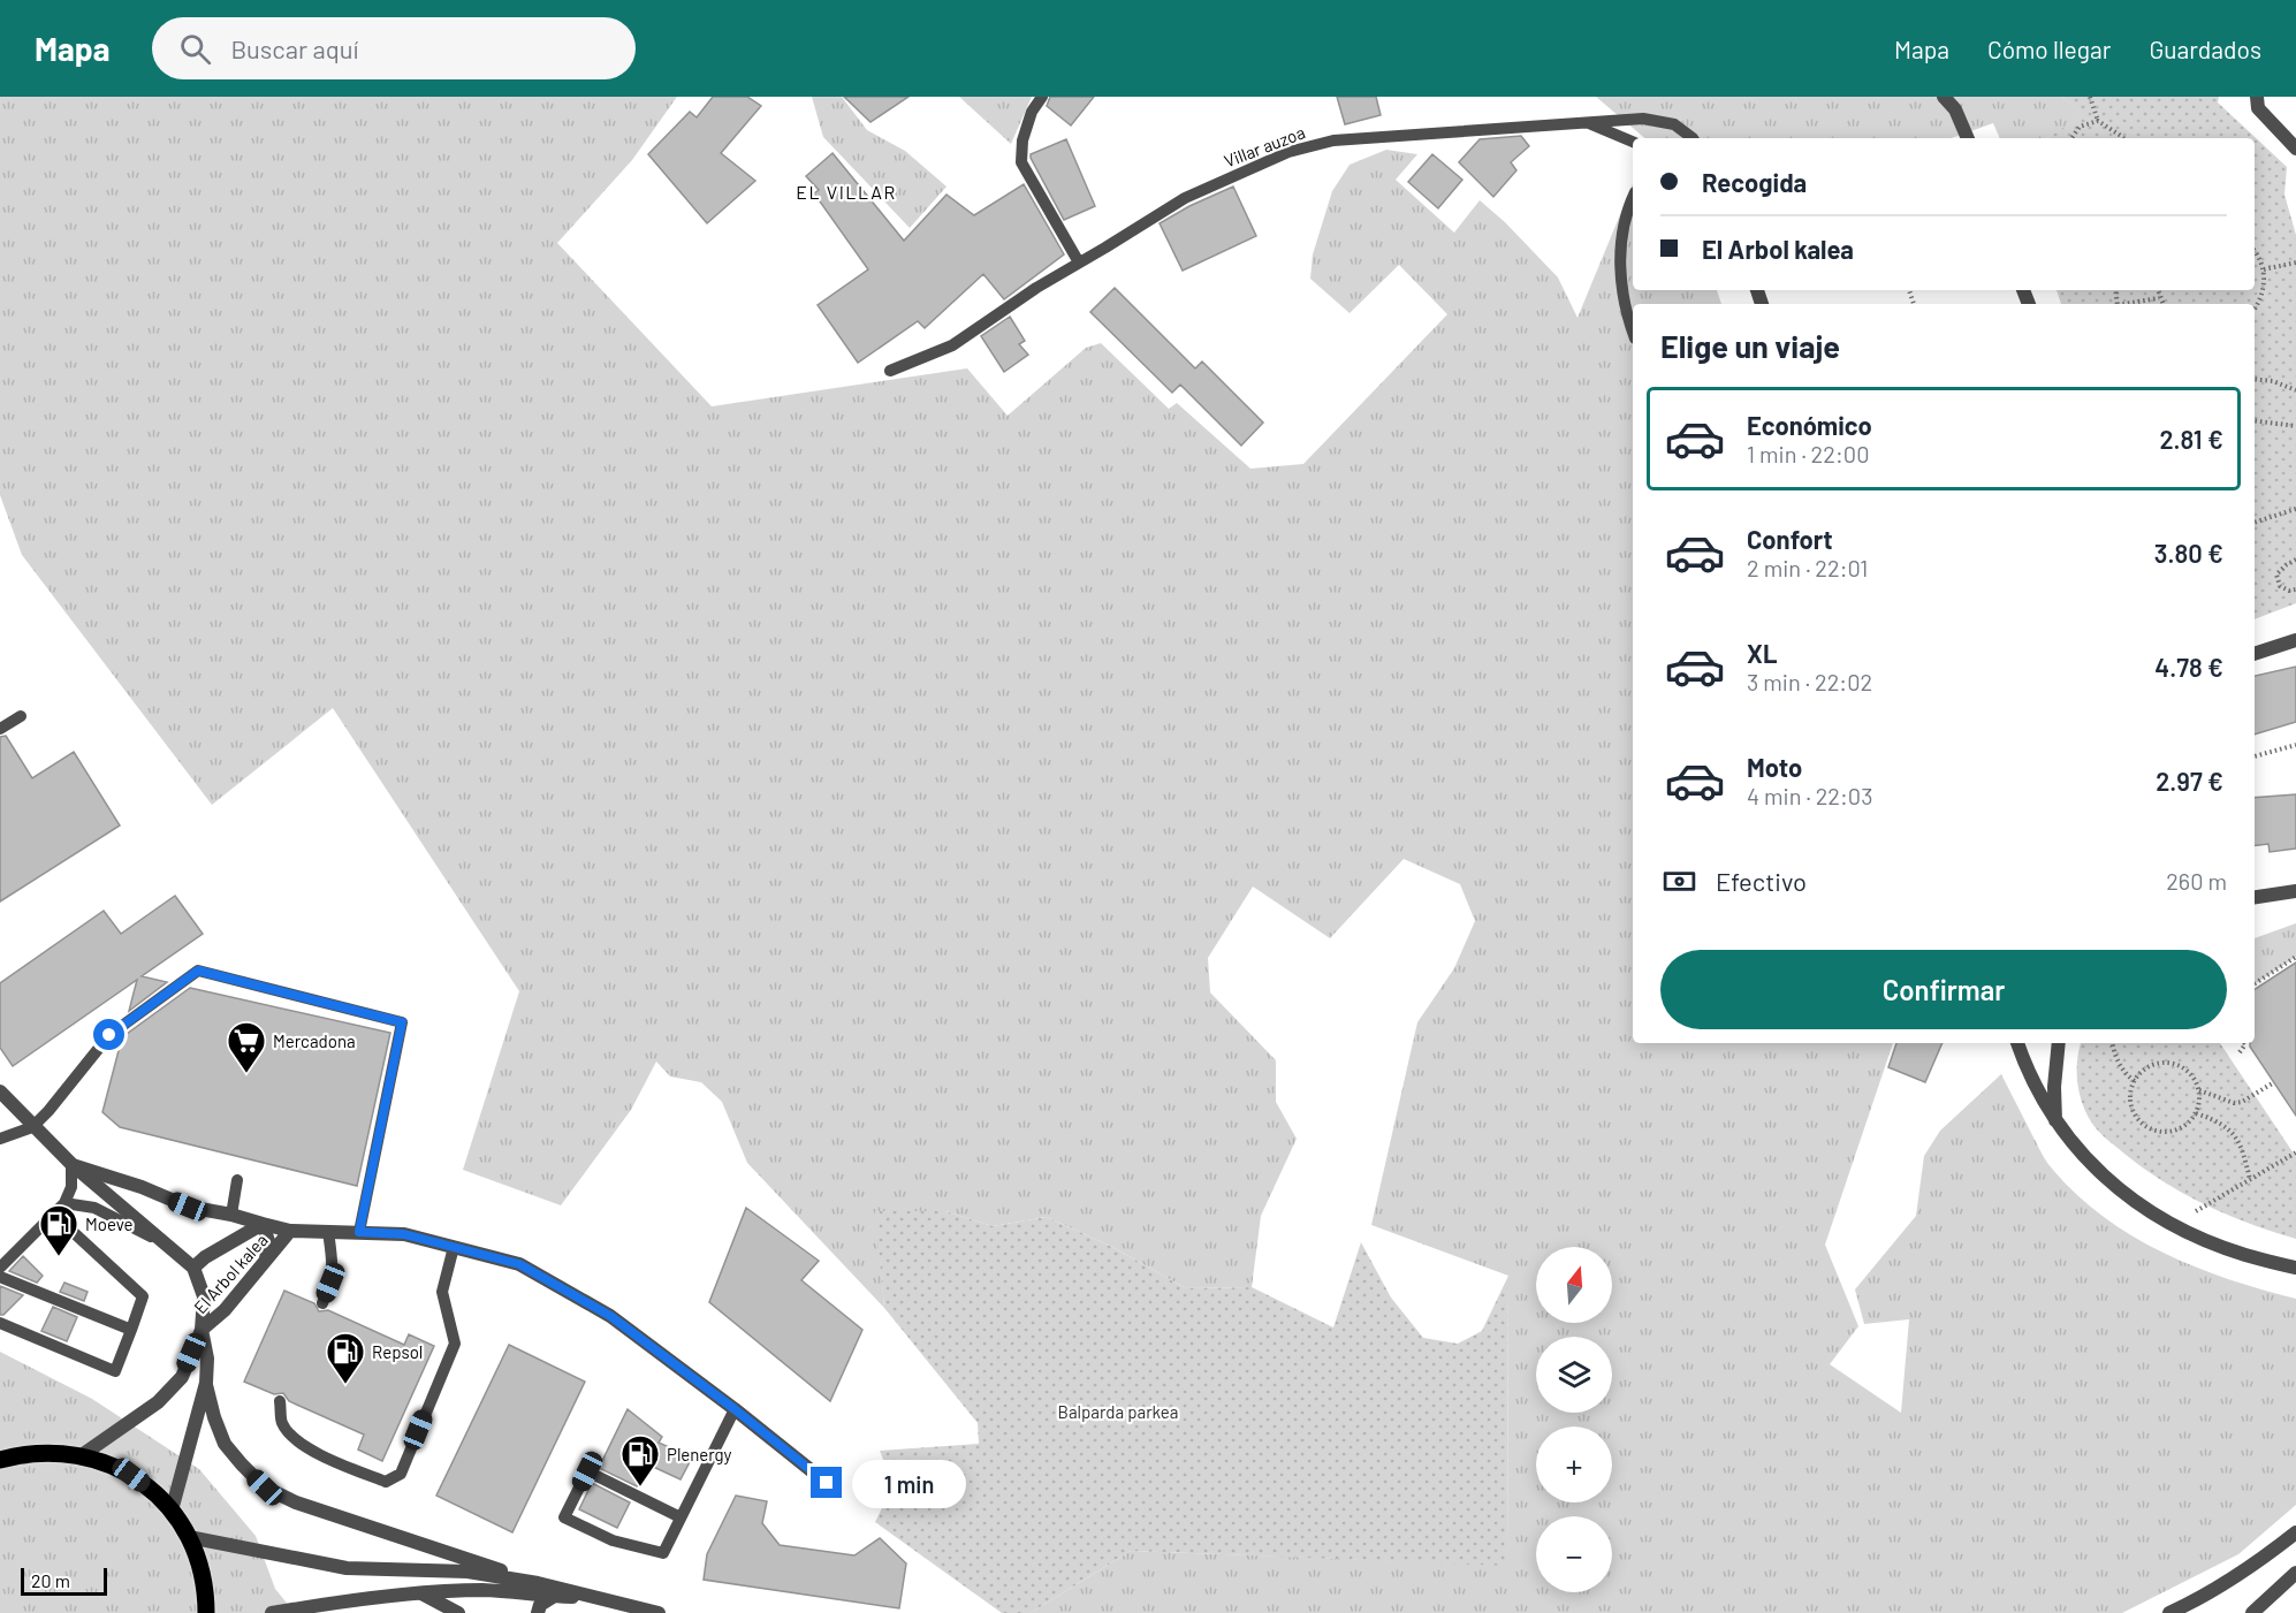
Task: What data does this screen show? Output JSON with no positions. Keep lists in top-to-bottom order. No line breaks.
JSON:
{"streets":{"street":["El Arbol kalea"],"lane":["Villar auzoa"]},"districts":["EL VILLAR"],"parks":["Balparda parkea"],"places":{"supermarket":["Mercadona"],"fuel station":["Moeve","Repsol","Plenergy"]},"scale_bar":"20 m","north":"top","page":{"header":"Mapa","search":"Buscar aquí","nav":["Mapa","Cómo llegar","Guardados"],"banner":["Recogida","El Arbol kalea"],"heading":"Elige un viaje","list":[{"name":"Económico","note":"1 min · 22:00","value":"2.81 €"},{"name":"Confort","note":"2 min · 22:01","value":"3.80 €"},{"name":"XL","note":"3 min · 22:02","value":"4.78 €"},{"name":"Moto","note":"4 min · 22:03","value":"2.97 €"}],"pay":["Efectivo","260 m"],"buttons":"Confirmar","map_buttons":["+","−"],"bubble":"1 min","scale":"20 m"}}
